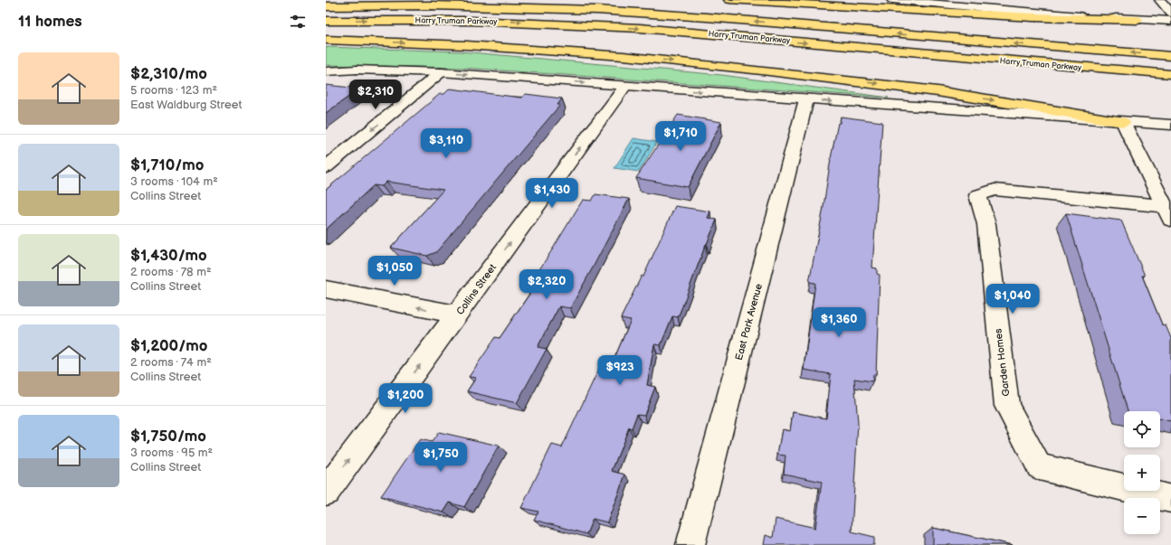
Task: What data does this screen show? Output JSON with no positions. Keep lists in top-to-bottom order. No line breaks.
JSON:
{"streets":{"highway":["Harry Truman Parkway"],"street":["Collins Street","East Park Avenue","Garden Homes"]},"one_way":["Collins Street"],"page":{"heading":"11 homes","list":[{"name":"$2,310/mo","note":"5 rooms · 123 m² · East Waldburg Street"},{"name":"$1,710/mo","note":"3 rooms · 104 m² · Collins Street"},{"name":"$1,430/mo","note":"2 rooms · 78 m² · Collins Street"},{"name":"$1,200/mo","note":"2 rooms · 74 m² · Collins Street"},{"name":"$1,750/mo","note":"3 rooms · 95 m² · Collins Street"}],"price":["$2,310","$1,710","$3,110","$1,430","$1,050","$2,320","$1,040","$1,360","$923","$1,200","$1,750"],"map_buttons":["+","−"]}}
